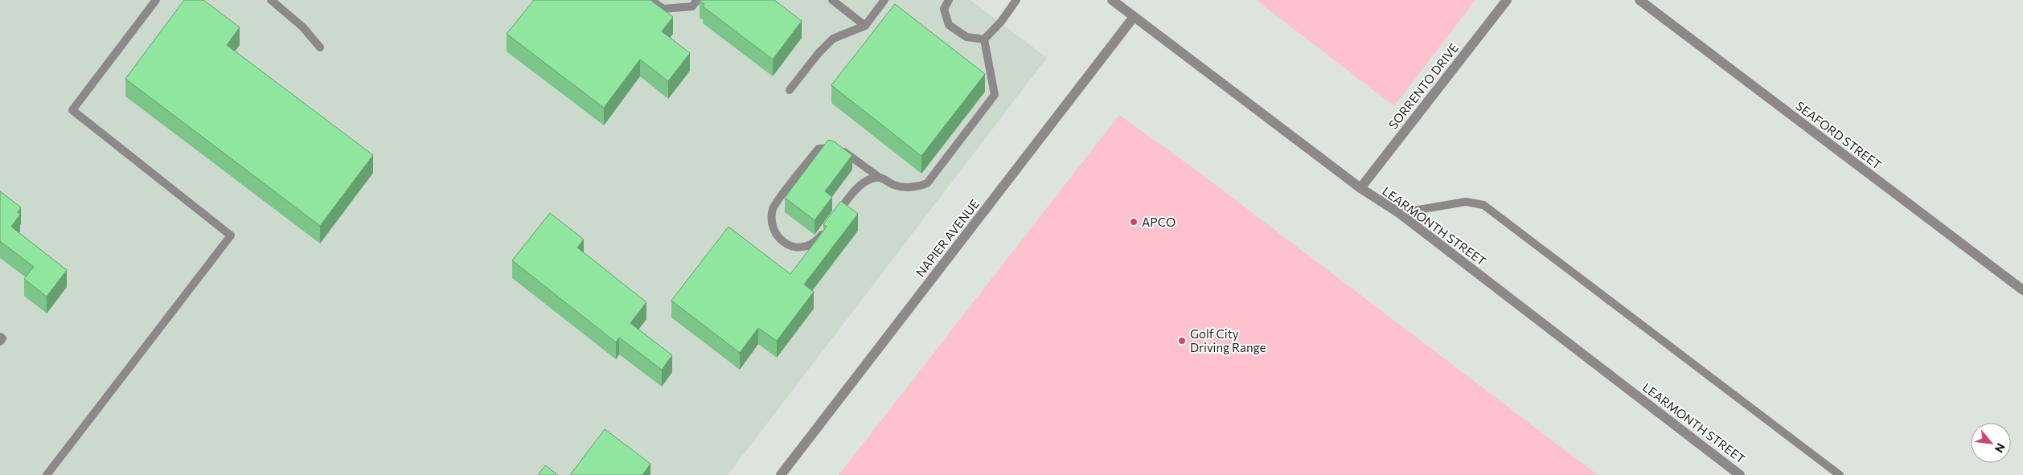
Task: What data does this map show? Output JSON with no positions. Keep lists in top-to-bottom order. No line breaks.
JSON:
{"streets":{"street":["SORRENTO DRIVE","SEAFORD STREET","LEARMONTH STREET","NAPIER AVENUE"]},"crossings":[["SORRENTO DRIVE","LEARMONTH STREET"],["LEARMONTH STREET","NAPIER AVENUE"]],"places":["APCO","Golf City Driving Range"],"north":"bottom right"}
